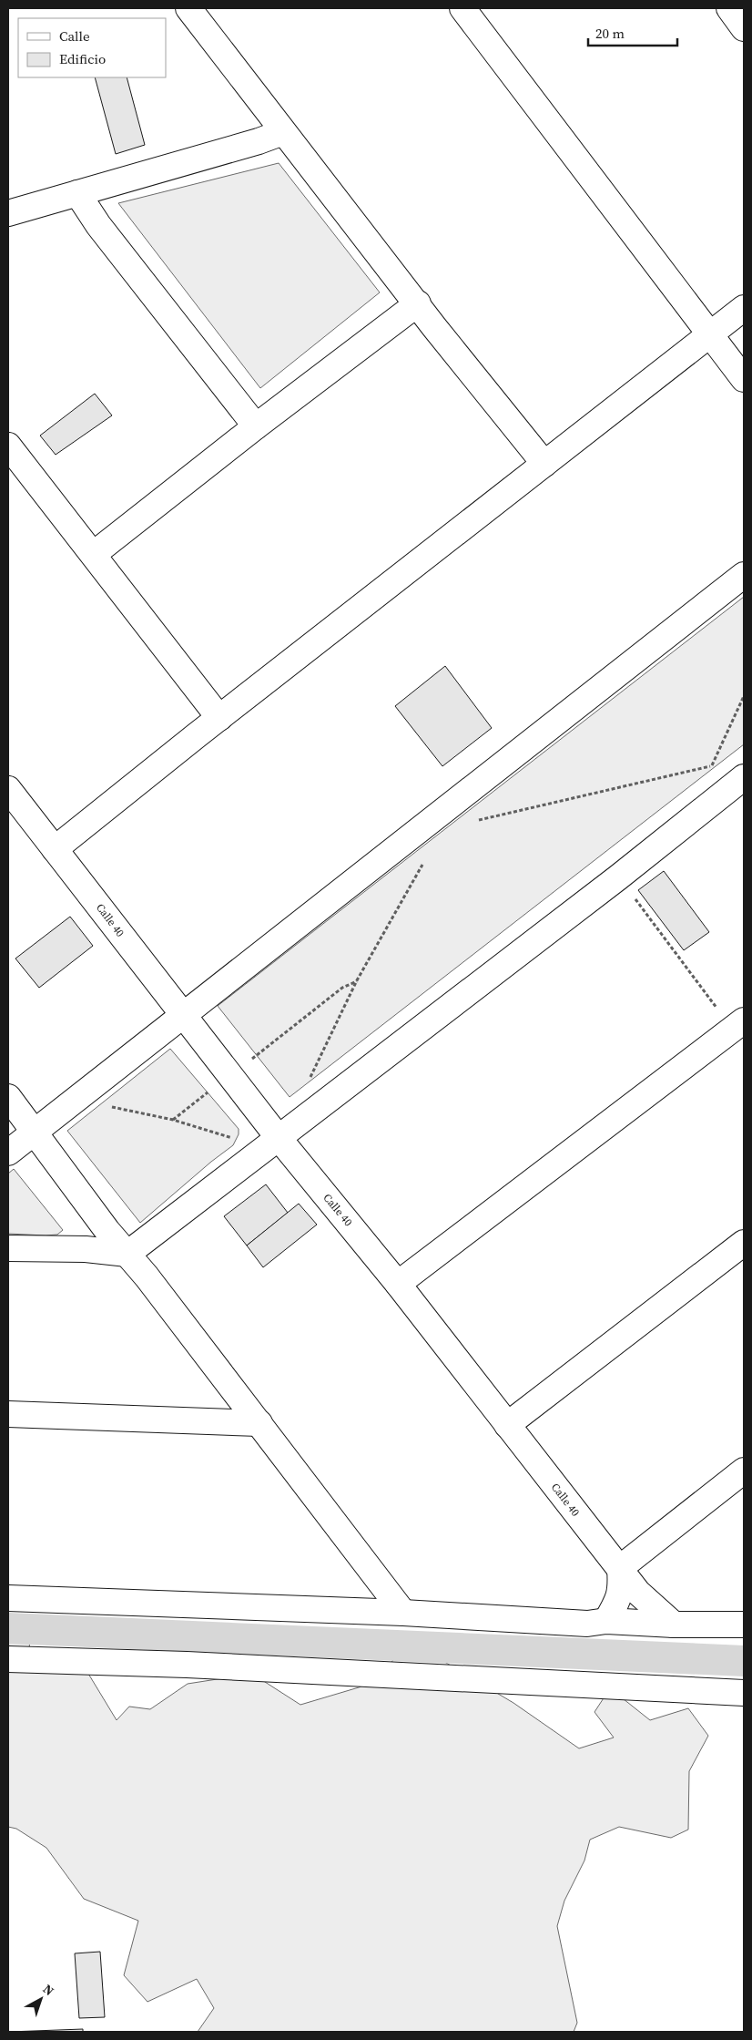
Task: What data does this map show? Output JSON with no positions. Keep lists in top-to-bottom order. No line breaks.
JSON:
{"streets":{"street":["Calle 40"]},"legend":["Calle","Edificio"],"scale_bar":"20 m","north":"top right"}
